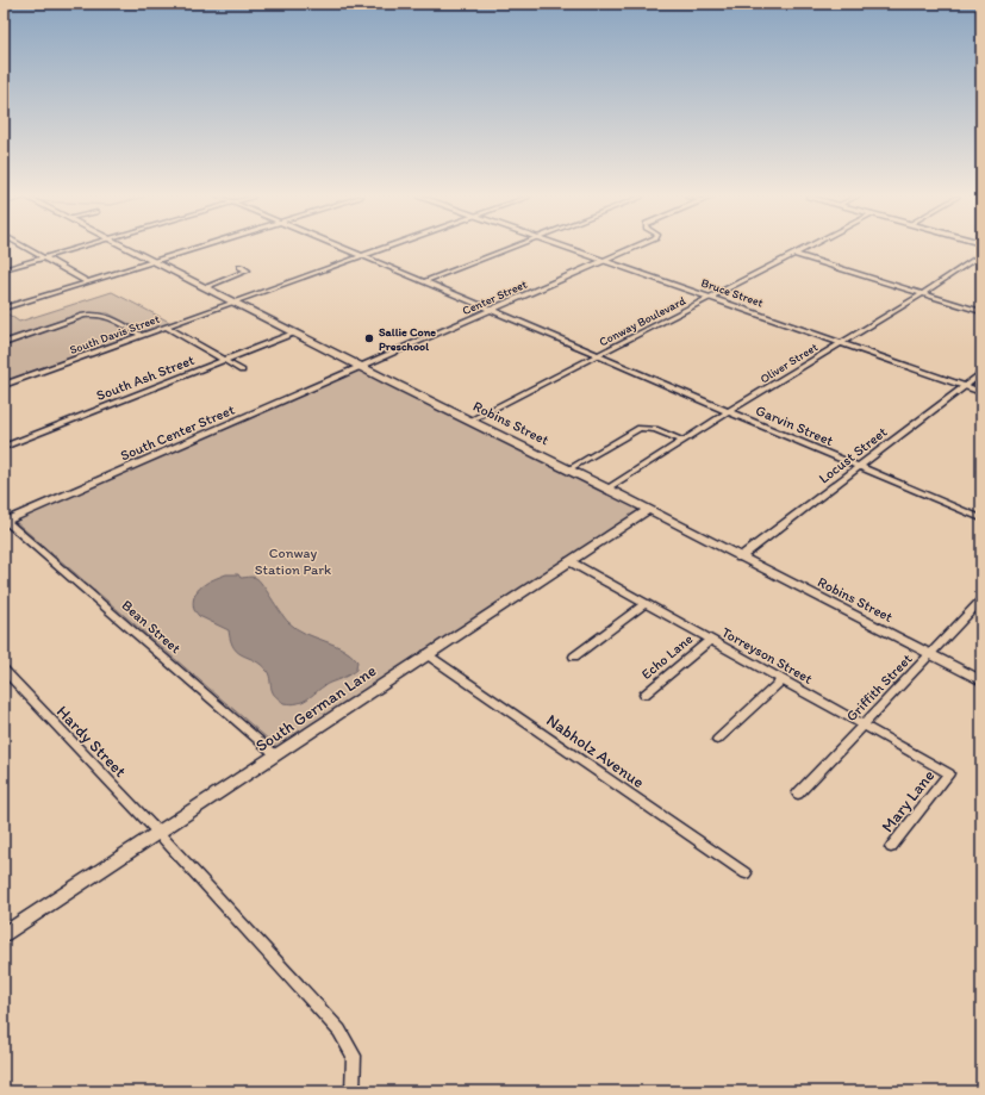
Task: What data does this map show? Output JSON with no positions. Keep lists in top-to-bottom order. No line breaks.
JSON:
{"streets":{"street":["Bruce Street","Center Street","Conway Boulevard","South Davis Street","Oliver Street","South Ash Street","Robins Street","Garvin Street","South Center Street","Locust Street","Bean Street","Torreyson Street","Echo Lane","Griffith Street","South German Lane","Hardy Street","Nabholz Avenue","Mary Lane"]},"crossings":[["Bruce Street","Center Street"],["Bruce Street","Conway Boulevard"],["Bruce Street","Oliver Street"],["Bruce Street","Locust Street"],["Center Street","Robins Street"],["Center Street","Garvin Street"],["Center Street","South Center Street"],["Conway Boulevard","Robins Street"],["Conway Boulevard","Garvin Street"],["South Davis Street","Robins Street"],["South Davis Street","Garvin Street"],["Oliver Street","Robins Street"],["Oliver Street","Garvin Street"],["South Ash Street","Robins Street"],["Robins Street","South Center Street"],["Robins Street","Locust Street"],["Robins Street","Griffith Street"],["Robins Street","South German Lane"],["Garvin Street","Locust Street"],["South Center Street","Bean Street"],["Bean Street","South German Lane"],["Torreyson Street","Echo Lane"],["Torreyson Street","Griffith Street"],["Torreyson Street","South German Lane"],["Torreyson Street","Mary Lane"],["South German Lane","Hardy Street"],["South German Lane","Nabholz Avenue"]],"parks":["Conway Station Park"],"places":["Sallie Cone Preschool"]}
